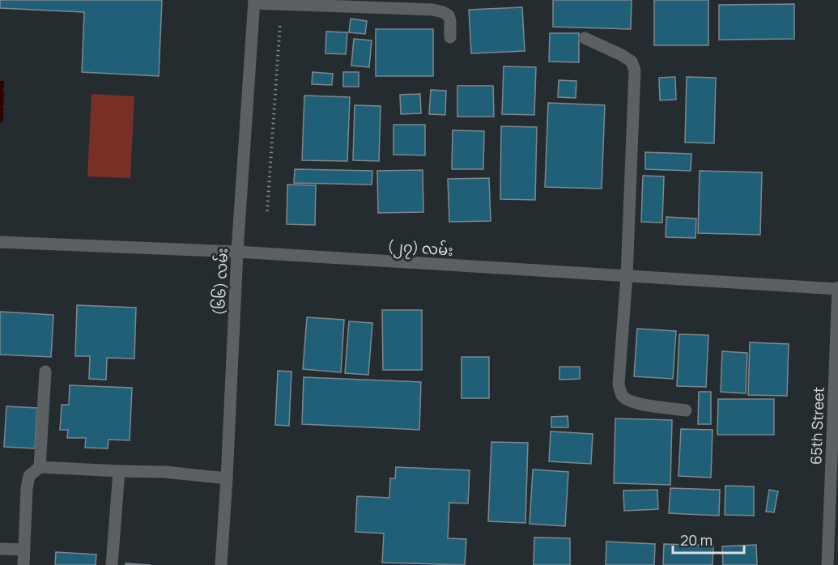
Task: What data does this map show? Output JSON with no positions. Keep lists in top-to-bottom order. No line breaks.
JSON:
{"streets":{"street":["(၂၇) လမ်း","(၆၆) လမ်း","65th Street"]},"crossings":[["(၂၇) လမ်း","(၆၆) လမ်း"],["(၂၇) လမ်း","65th Street"]],"scale_bar":"20 m"}
